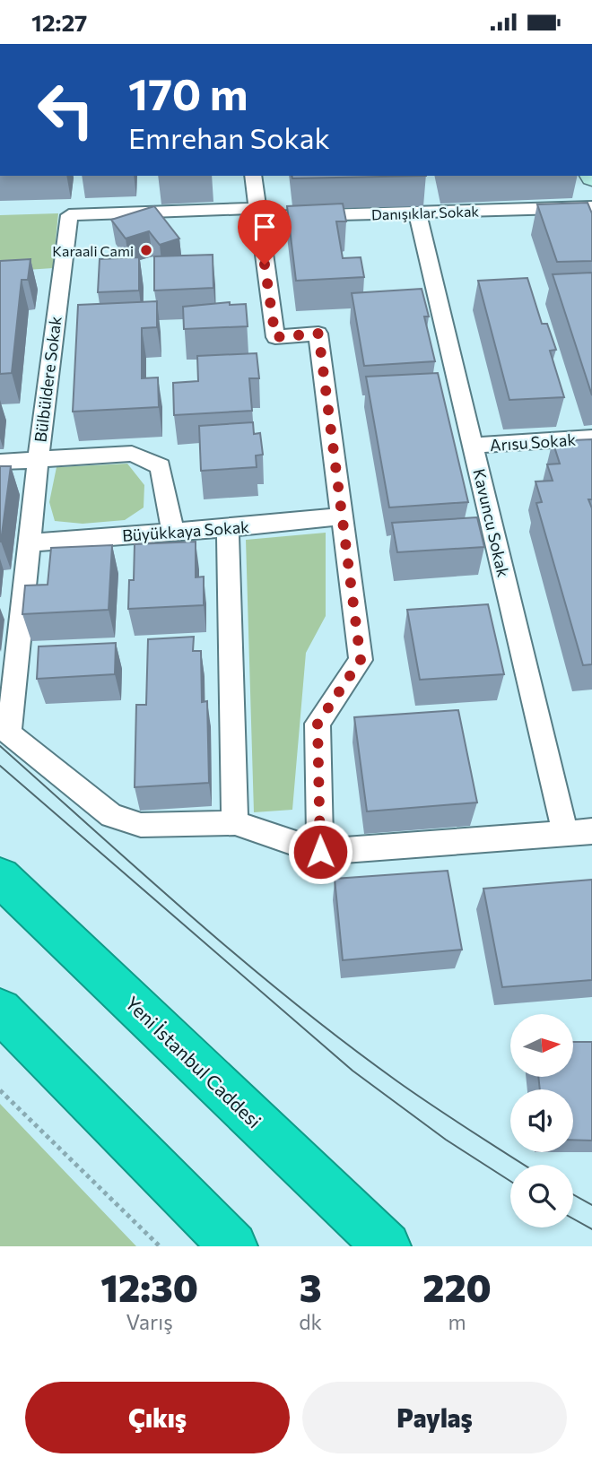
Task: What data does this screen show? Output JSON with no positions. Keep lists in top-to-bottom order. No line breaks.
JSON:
{"streets":{"highway":["Yeni İstanbul Caddesi"],"street":["Danışıklar Sokak","Bülbüldere Sokak","Arısu Sokak","Kavuncu Sokak","Büyükkaya Sokak"]},"crossings":[["Danışıklar Sokak","Kavuncu Sokak"],["Bülbüldere Sokak","Büyükkaya Sokak"],["Arısu Sokak","Kavuncu Sokak"]],"places":["Karaali Cami"],"north":"right","page":{"status":"12:27","turn":["170 m","Emrehan Sokak"],"eta":["12:30","Varış","3","dk","220","m"],"buttons":["Çıkış","Paylaş"]}}
